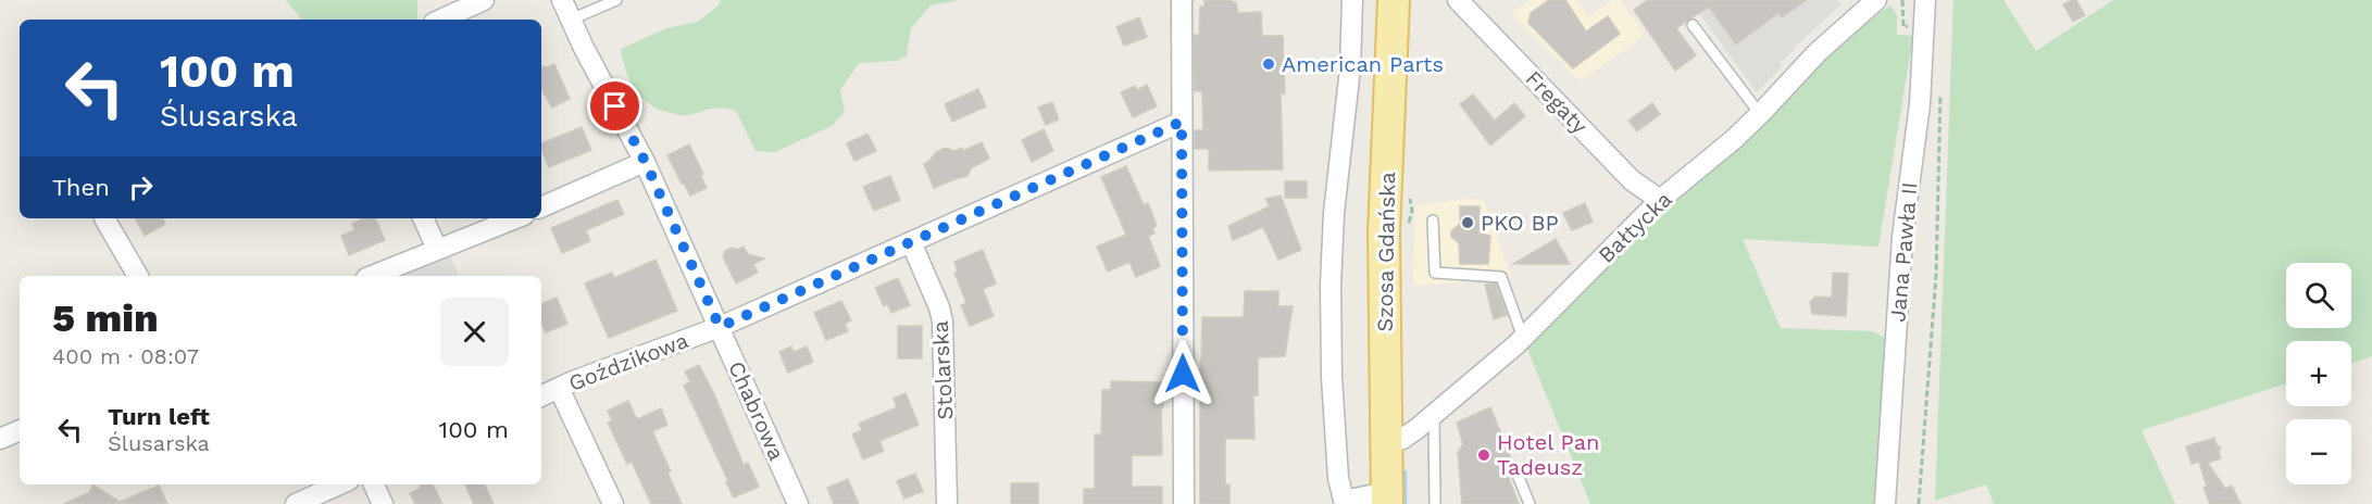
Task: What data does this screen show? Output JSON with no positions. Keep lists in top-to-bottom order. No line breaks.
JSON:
{"streets":{"main road":["Szosa Gdańska"],"street":["Fregaty","Bałtycka","Jana Pawła II","Goździkowa","Stolarska","Chabrowa"]},"crossings":[["Fregaty","Bałtycka"],["Bałtycka","Szosa Gdańska"],["Goździkowa","Stolarska"],["Goździkowa","Chabrowa"]],"places":["American Parts","PKO BP","Hotel Pan Tadeusz"],"page":{"turn":["100 m","Ślusarska"],"then":"Then","map_buttons":["+","−"],"heading":["5 min","400 m · 08:07"],"list":[{"name":"Turn left","note":"Ślusarska","value":"100 m"}]}}
